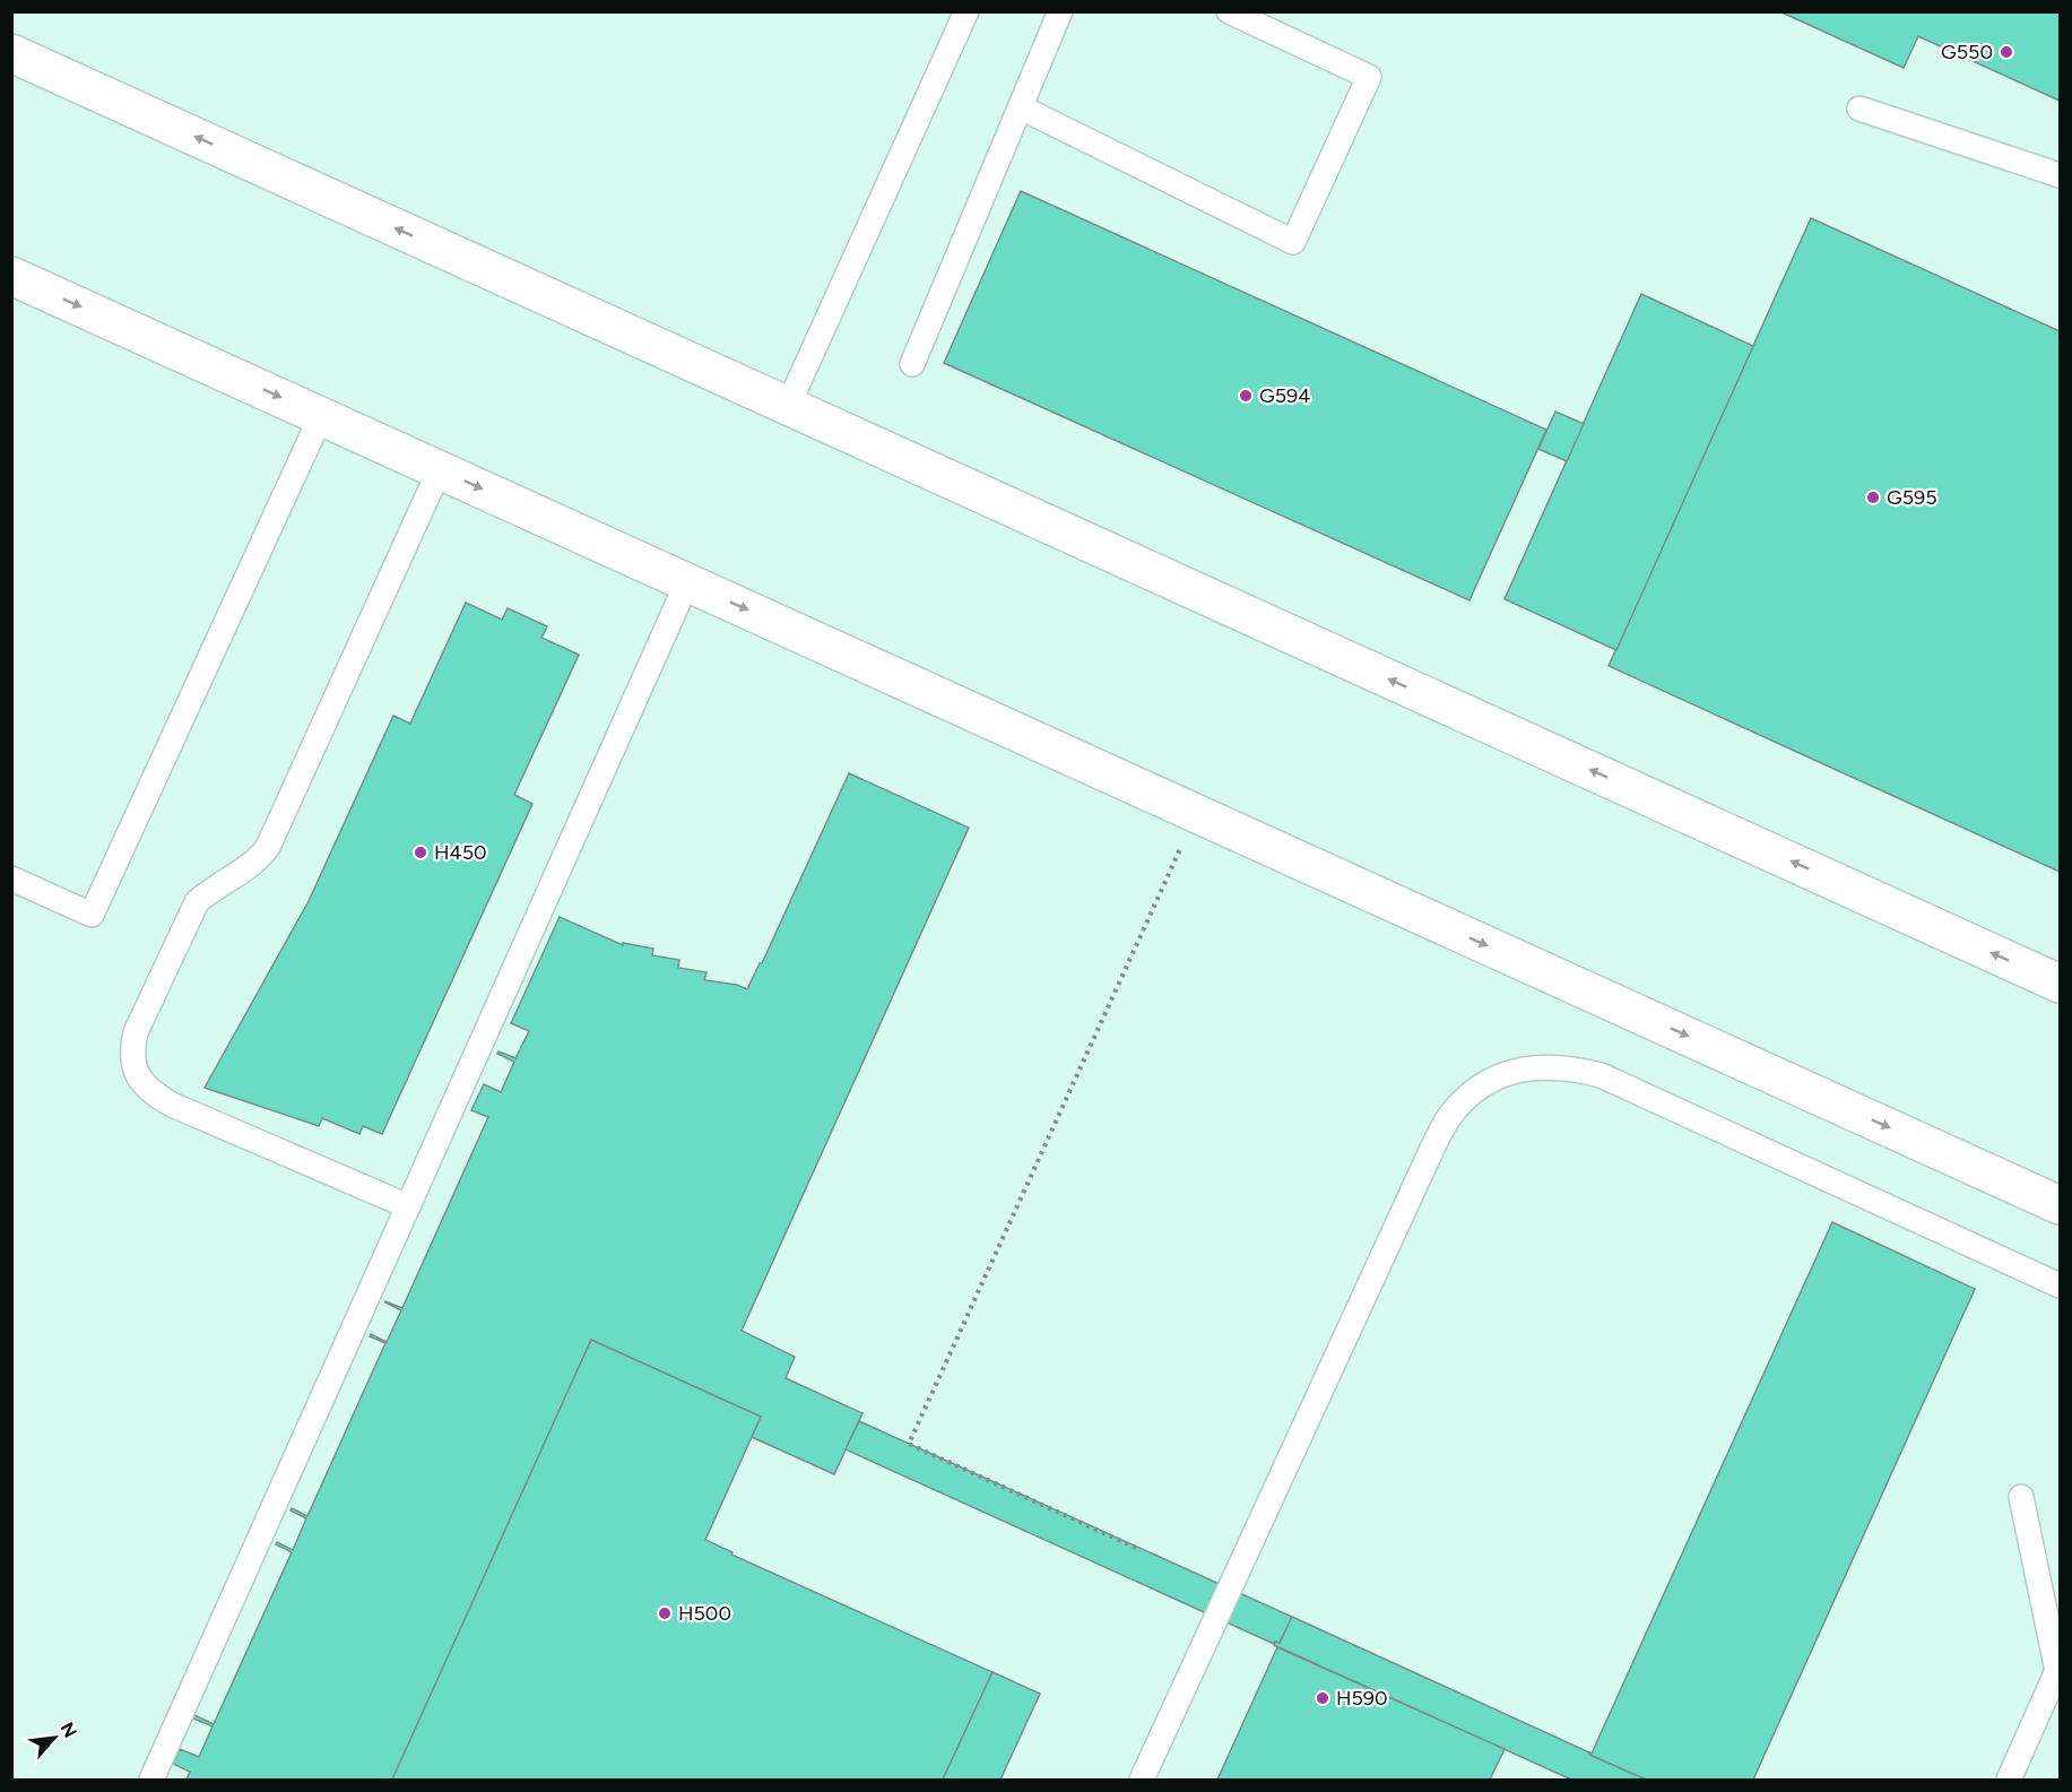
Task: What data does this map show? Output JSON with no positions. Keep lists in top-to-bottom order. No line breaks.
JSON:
{"places":["G550","G594","G595","H450","H500","H590"],"north":"top right"}
